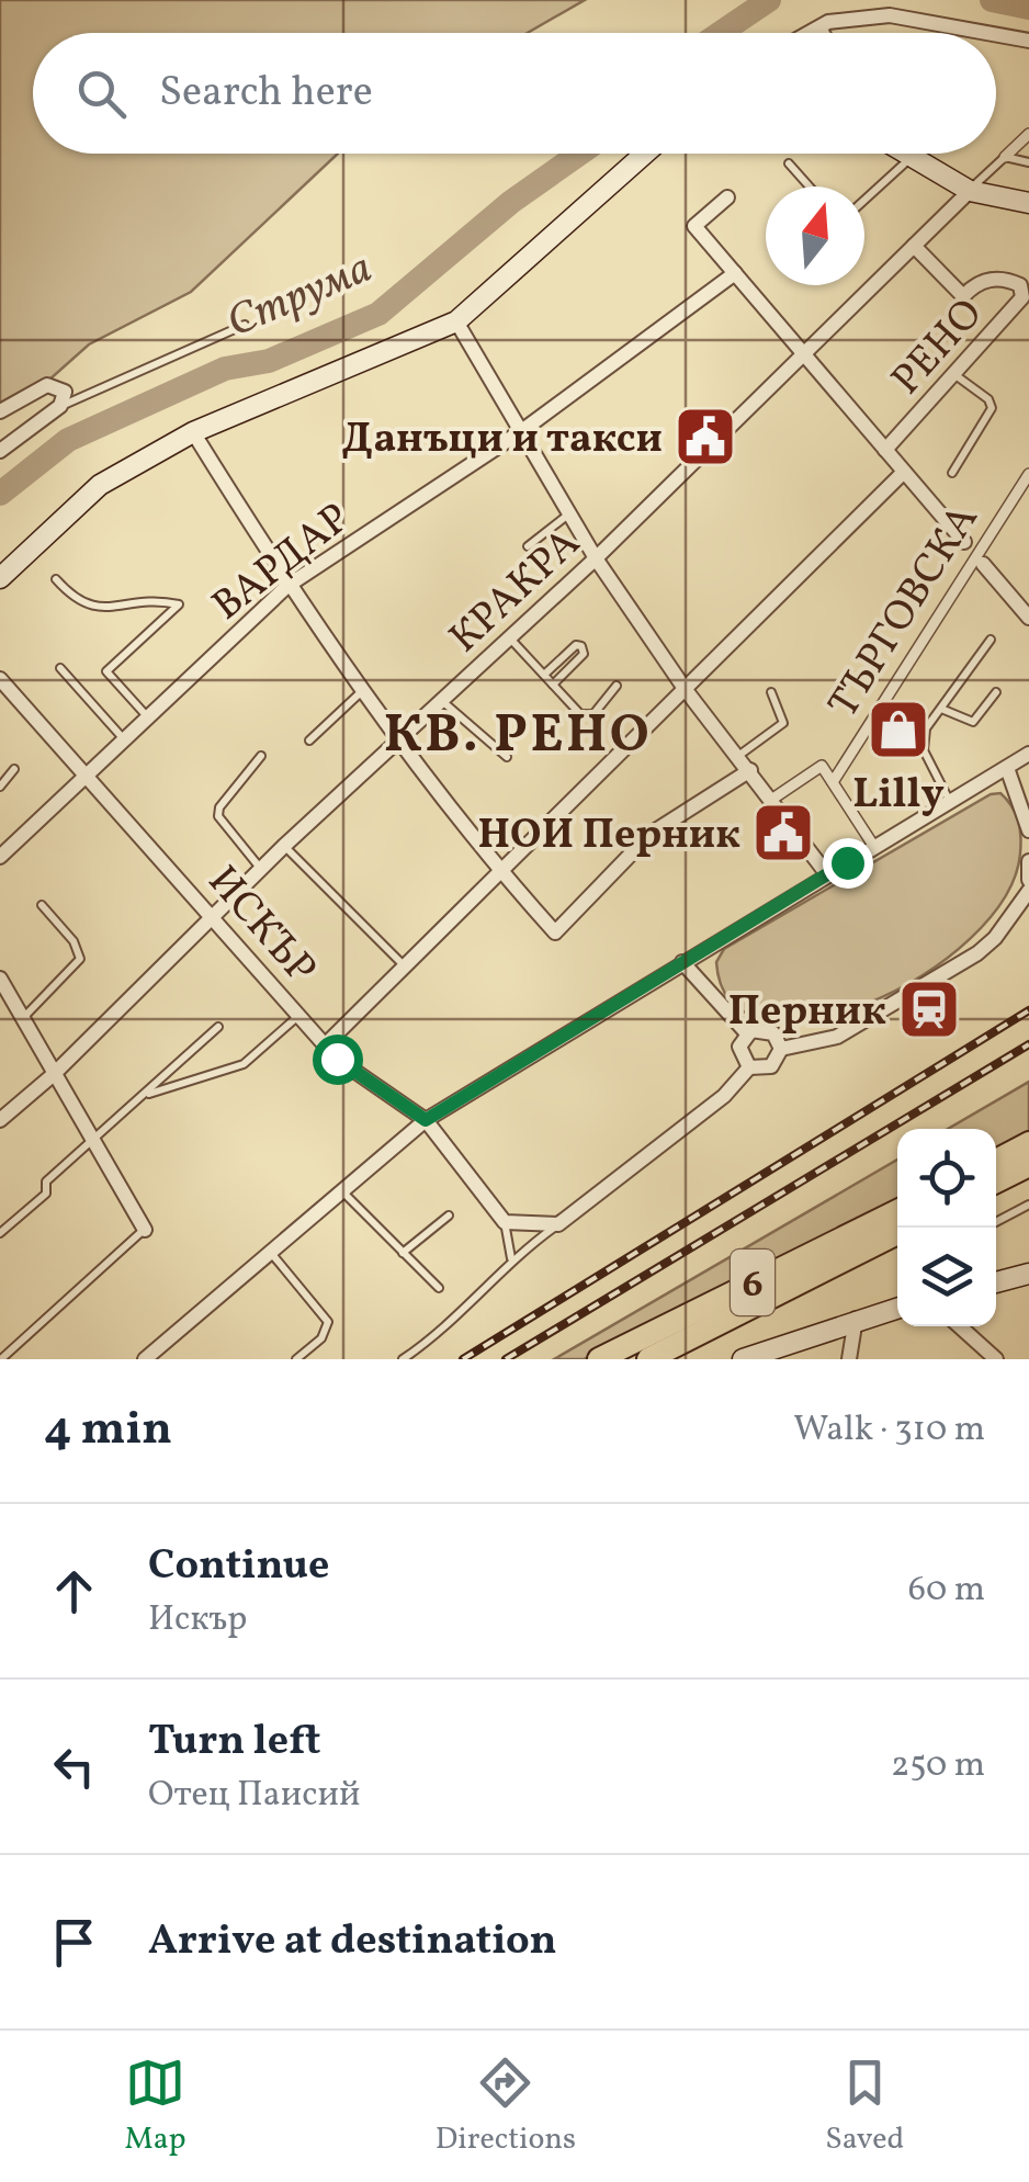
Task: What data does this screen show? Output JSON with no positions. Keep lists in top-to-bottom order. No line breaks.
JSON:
{"streets":{"highway":["6"],"street":["РЕНО","ВАРДАР","КРАКРА","ТЪРГОВСКА","ИСКЪР"]},"crossings":[["РЕНО","КРАКРА"],["ВАРДАР","ИСКЪР"],["КРАКРА","ИСКЪР"]],"districts":["КВ. РЕНО"],"water":["Струма"],"places":{"public building":["Данъци и такси","НОИ Перник"],"shop":["Lilly"],"station":["Перник"]},"north":"top","page":{"search":"Search here","heading":["4 min","Walk · 310 m"],"list":[["Continue","Искър","60 m"],["Turn left","Отец Паисий","250 m"],"Arrive at destination"],"nav":["Map","Directions","Saved"]}}
